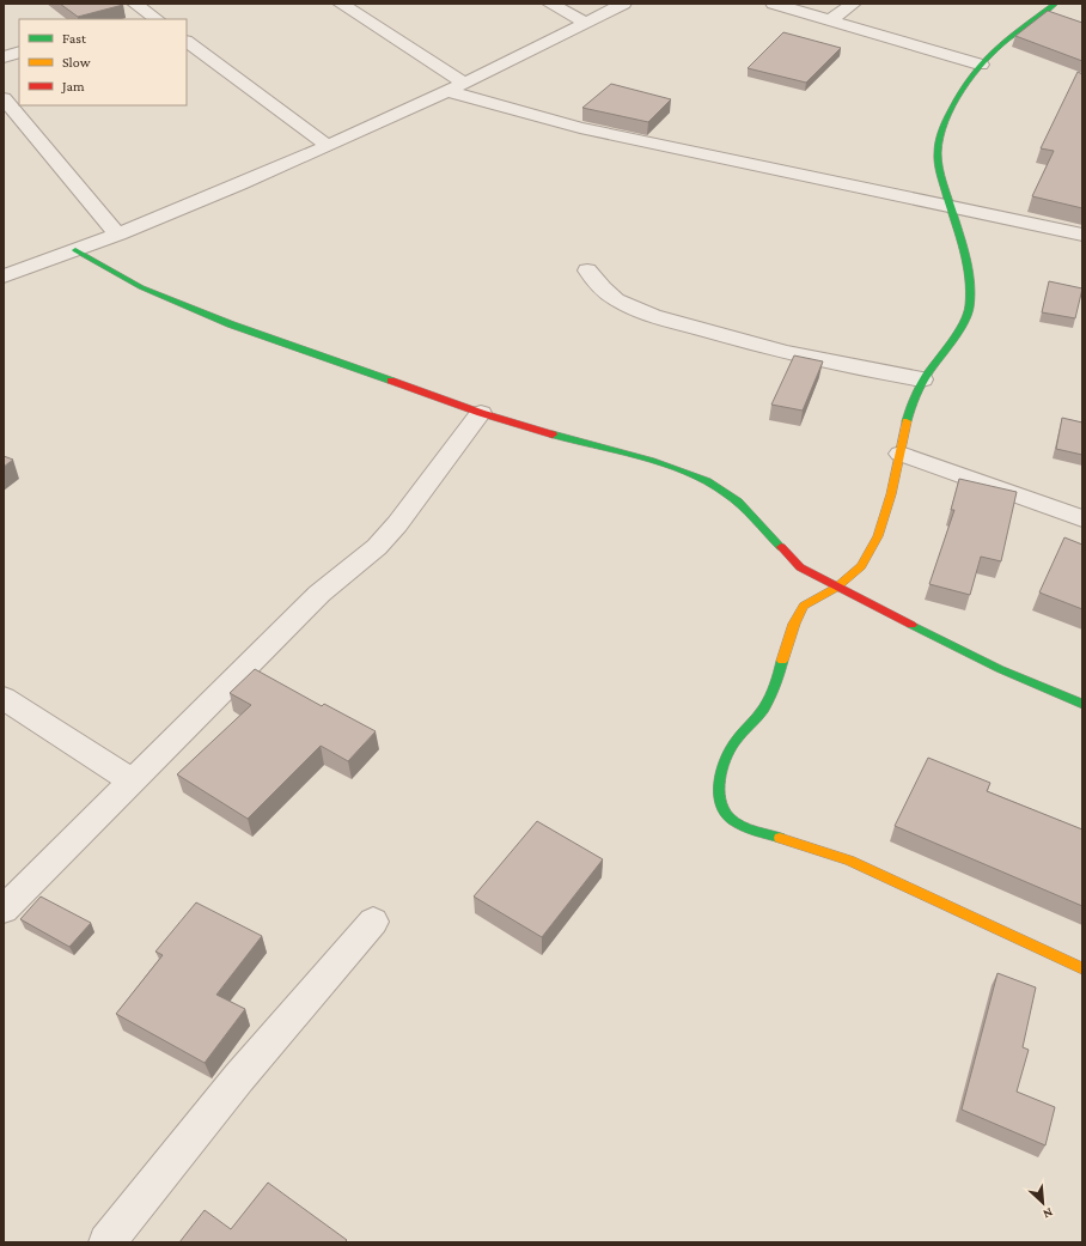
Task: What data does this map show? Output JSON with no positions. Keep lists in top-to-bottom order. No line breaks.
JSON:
{"legend":["Fast","Slow","Jam"],"north":"bottom right"}
